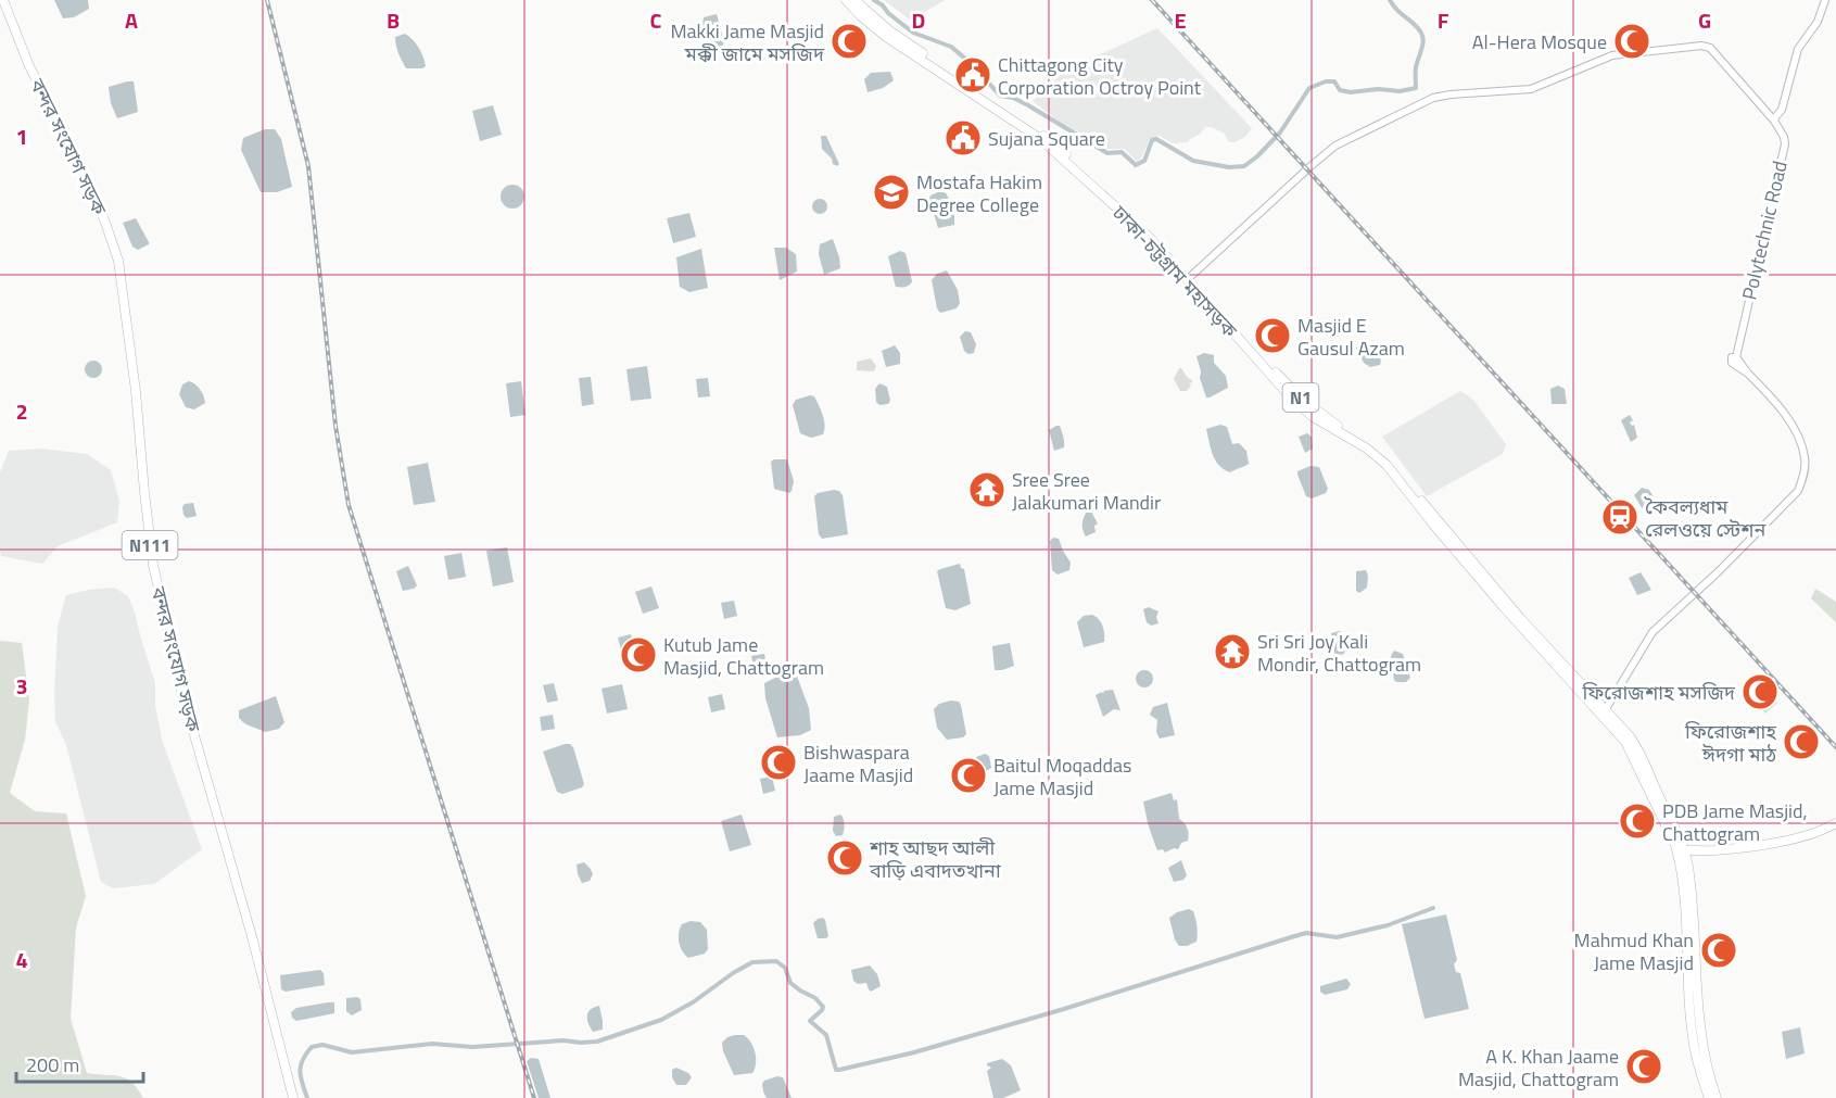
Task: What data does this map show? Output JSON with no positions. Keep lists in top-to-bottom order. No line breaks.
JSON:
{"streets":{"highway":["বন্দর সংযোগ সড়ক","ঢাকা-চট্টগ্রাম মহাসড়ক","N1","N111"],"street":["Polytechnic Road"]},"crossings":[["Polytechnic Road","ঢাকা-চট্টগ্রাম মহাসড়ক"]],"places":{"mosque":["Makki Jame Masjid মক্কী জামে মসজিদ","Al-Hera Mosque","Masjid E Gausul Azam","Kutub Jame Masjid, Chattogram","ফিরোজশাহ মসজিদ","ফিরোজশাহ ঈদগা মাঠ","Bishwaspara Jaame Masjid","Baitul Moqaddas Jame Masjid","PDB Jame Masjid, Chattogram","শাহ আছদ আলী বাড়ি এবাদতখানা","Mahmud Khan Jame Masjid","A K. Khan Jaame Masjid, Chattogram"],"public building":["Chittagong City Corporation Octroy Point","Sujana Square"],"school or university":["Mostafa Hakim Degree College"],"temple":["Sree Sree Jalakumari Mandir","Sri Sri Joy Kali Mondir, Chattogram"],"station":["কৈবল্যধাম রেলওয়ে স্টেশন"]},"scale_bar":"200 m","grid":{"columns":["A","B","C","D","E","F","G"],"rows":["1","2","3","4"]}}
